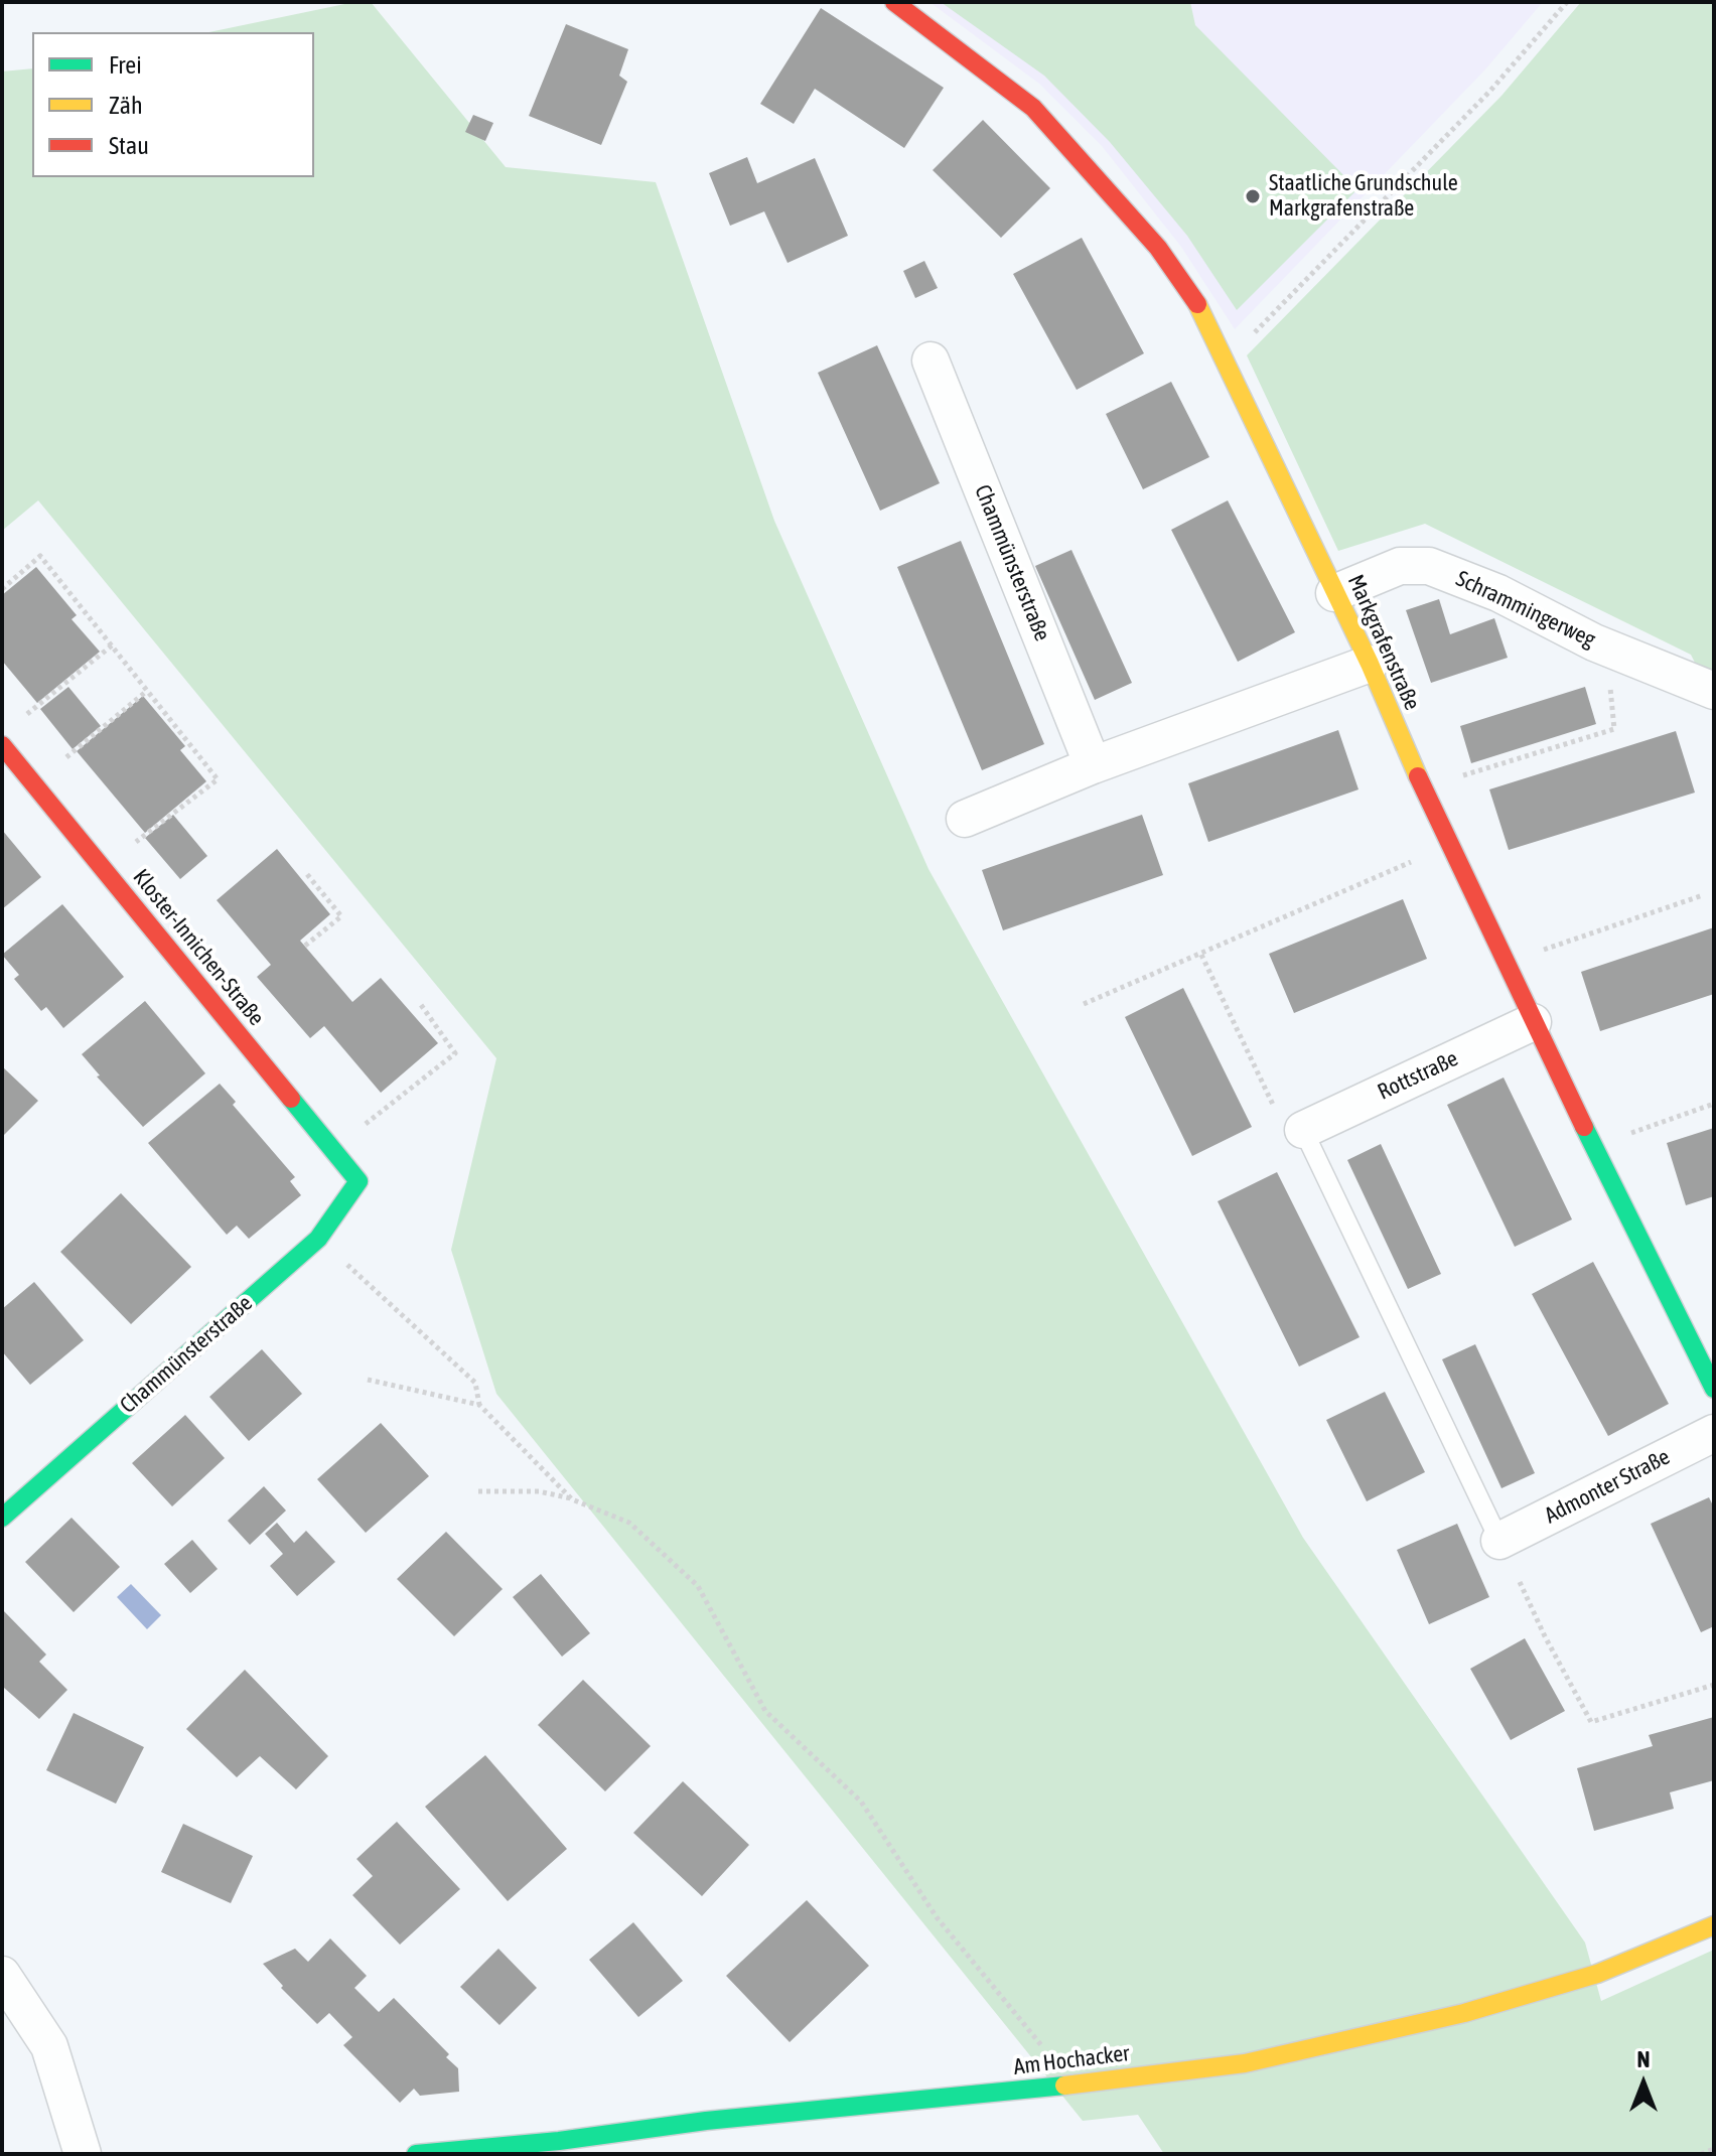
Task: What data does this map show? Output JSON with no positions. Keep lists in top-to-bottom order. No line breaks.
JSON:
{"streets":{"street":["Chammünsterstraße","Schrammingerweg","Markgrafenstraße","Kloster-Innichen-Straße","Rottstraße","Admonter Straße","Am Hochacker"]},"crossings":[["Chammünsterstraße","Kloster-Innichen-Straße"],["Schrammingerweg","Markgrafenstraße"],["Markgrafenstraße","Rottstraße"]],"places":["Staatliche Grundschule Markgrafenstraße"],"legend":["Frei","Zäh","Stau"],"north":"top"}
